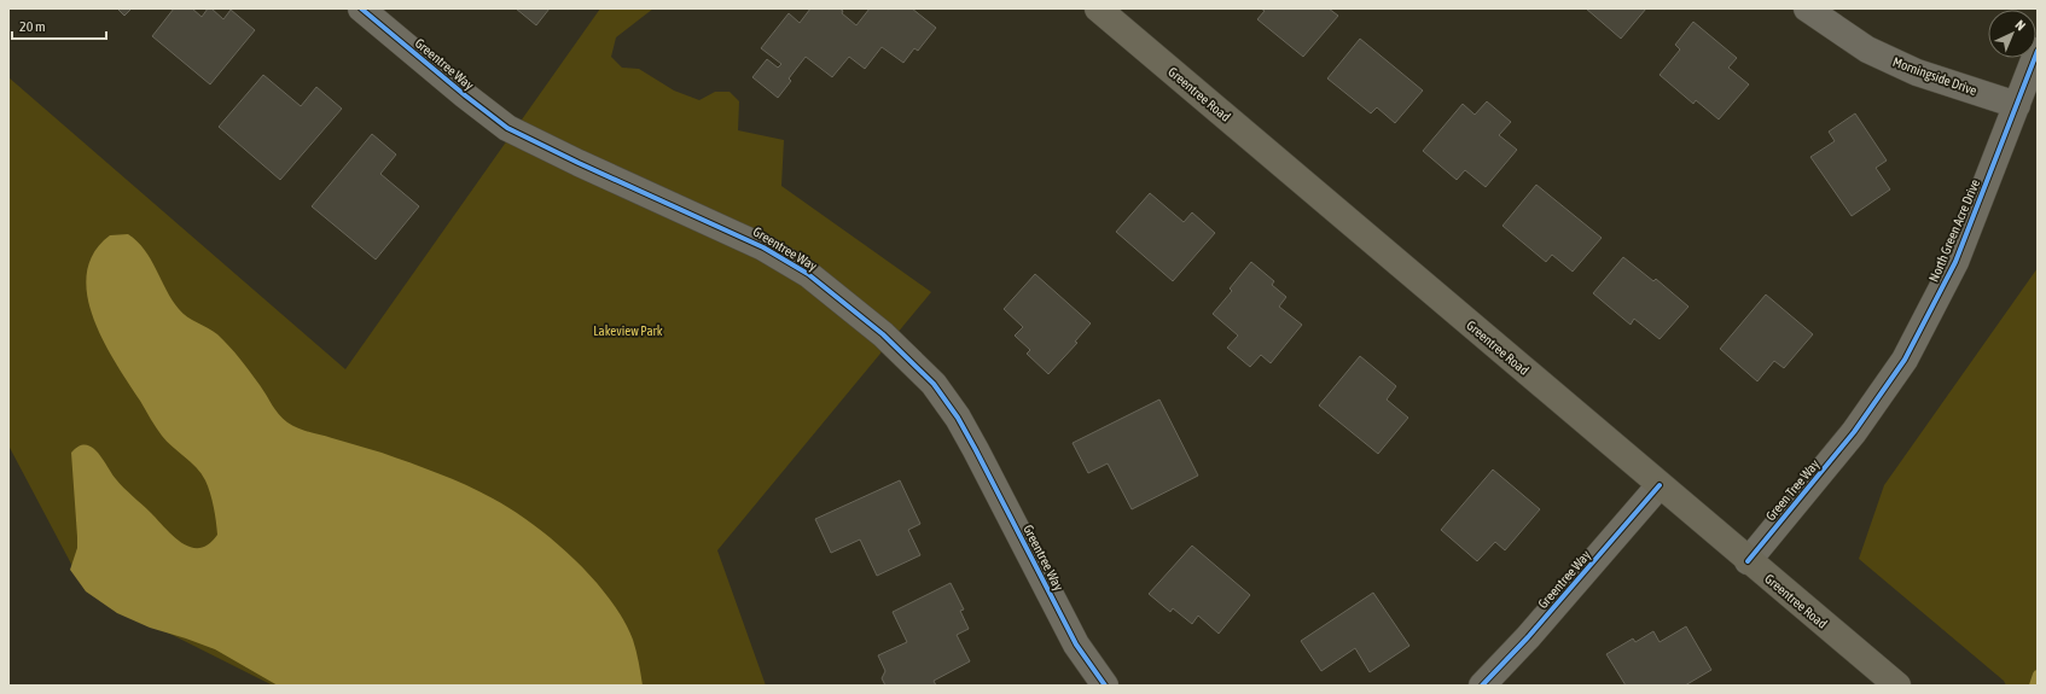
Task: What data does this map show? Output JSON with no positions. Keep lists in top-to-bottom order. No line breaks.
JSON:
{"streets":{"main road":["Greentree Road"],"street":["Greentree Way","Morningside Drive","North Green Acre Drive","Green Tree Way"]},"crossings":[["Greentree Way","Greentree Road"],["Morningside Drive","North Green Acre Drive"],["Greentree Road","Green Tree Way"],["North Green Acre Drive","Green Tree Way"]],"parks":["Lakeview Park"],"scale_bar":"20 m","north":"top right"}
